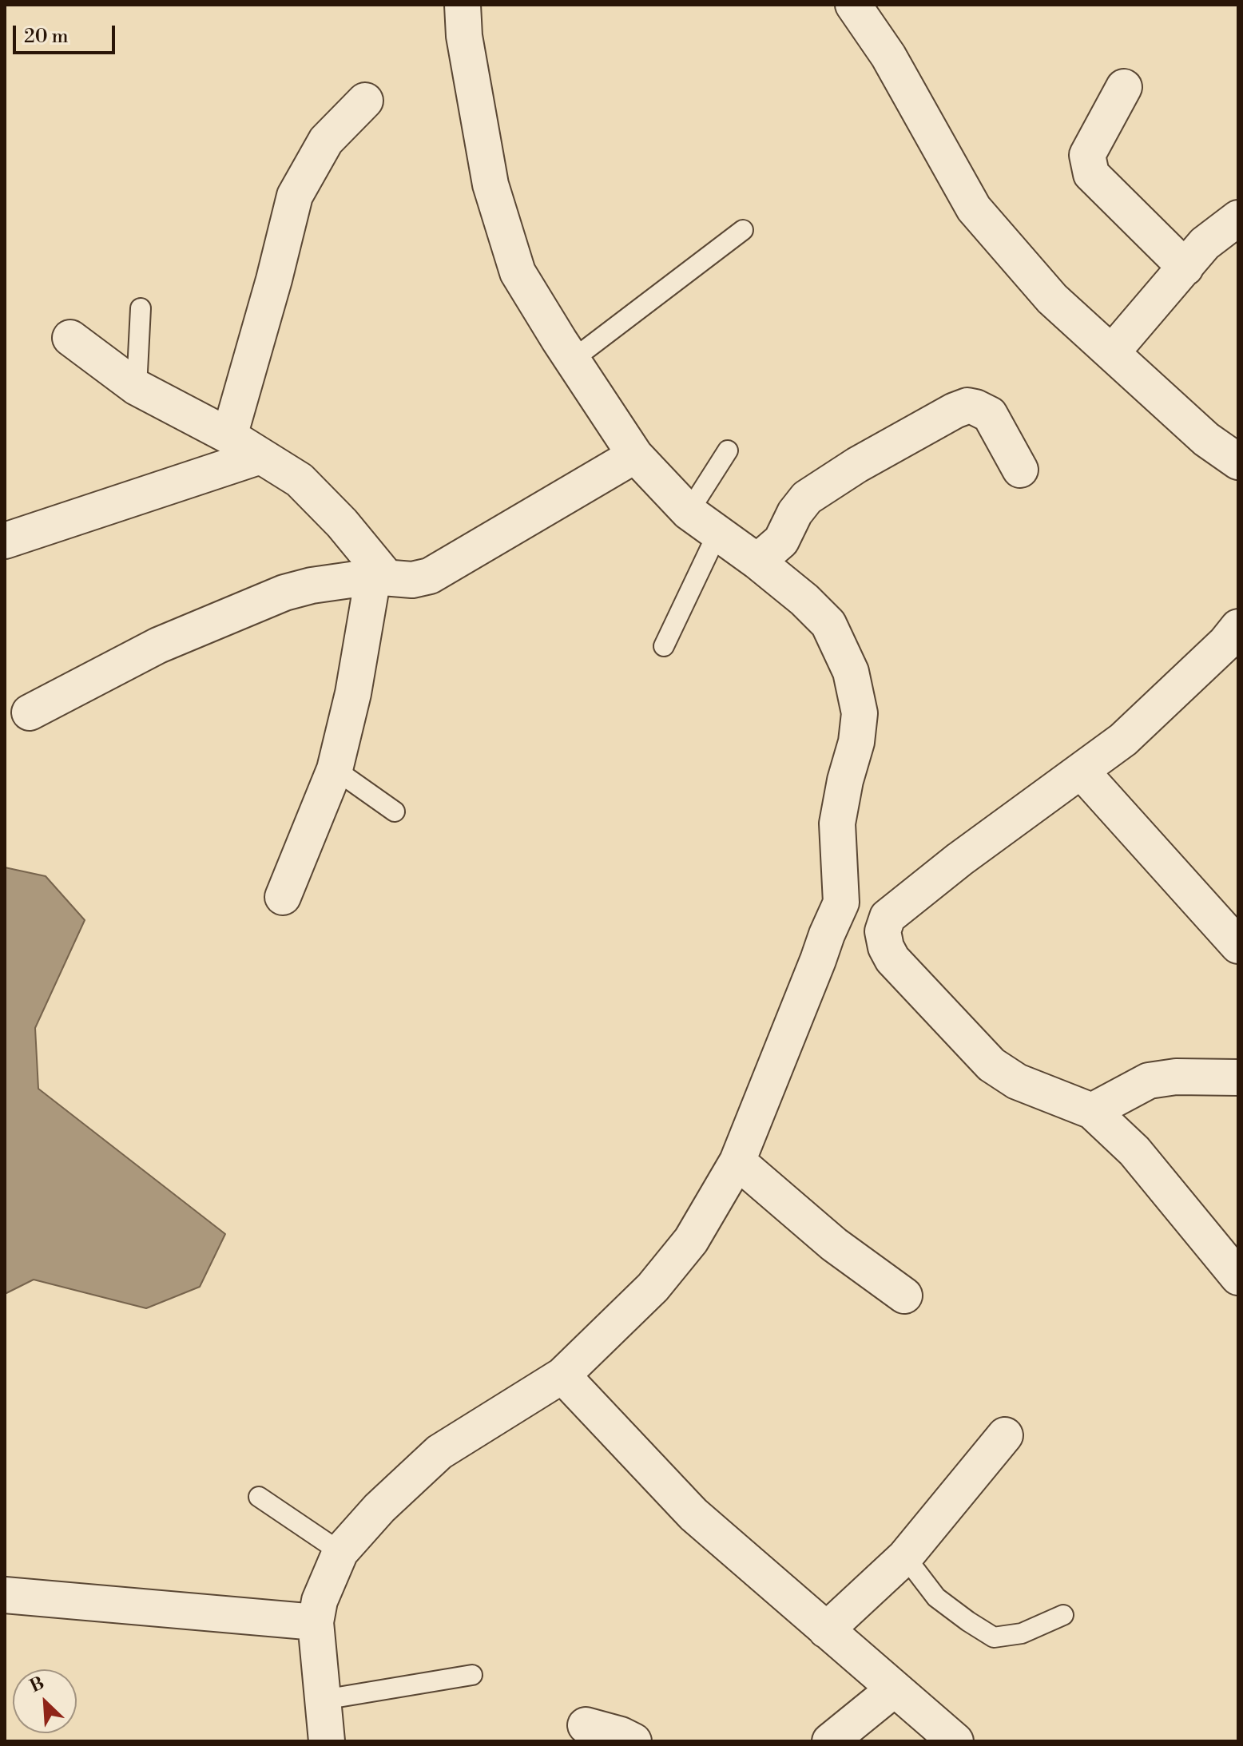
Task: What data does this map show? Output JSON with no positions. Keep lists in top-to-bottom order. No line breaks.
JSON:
{"scale_bar":"20 m","north":"top left"}
